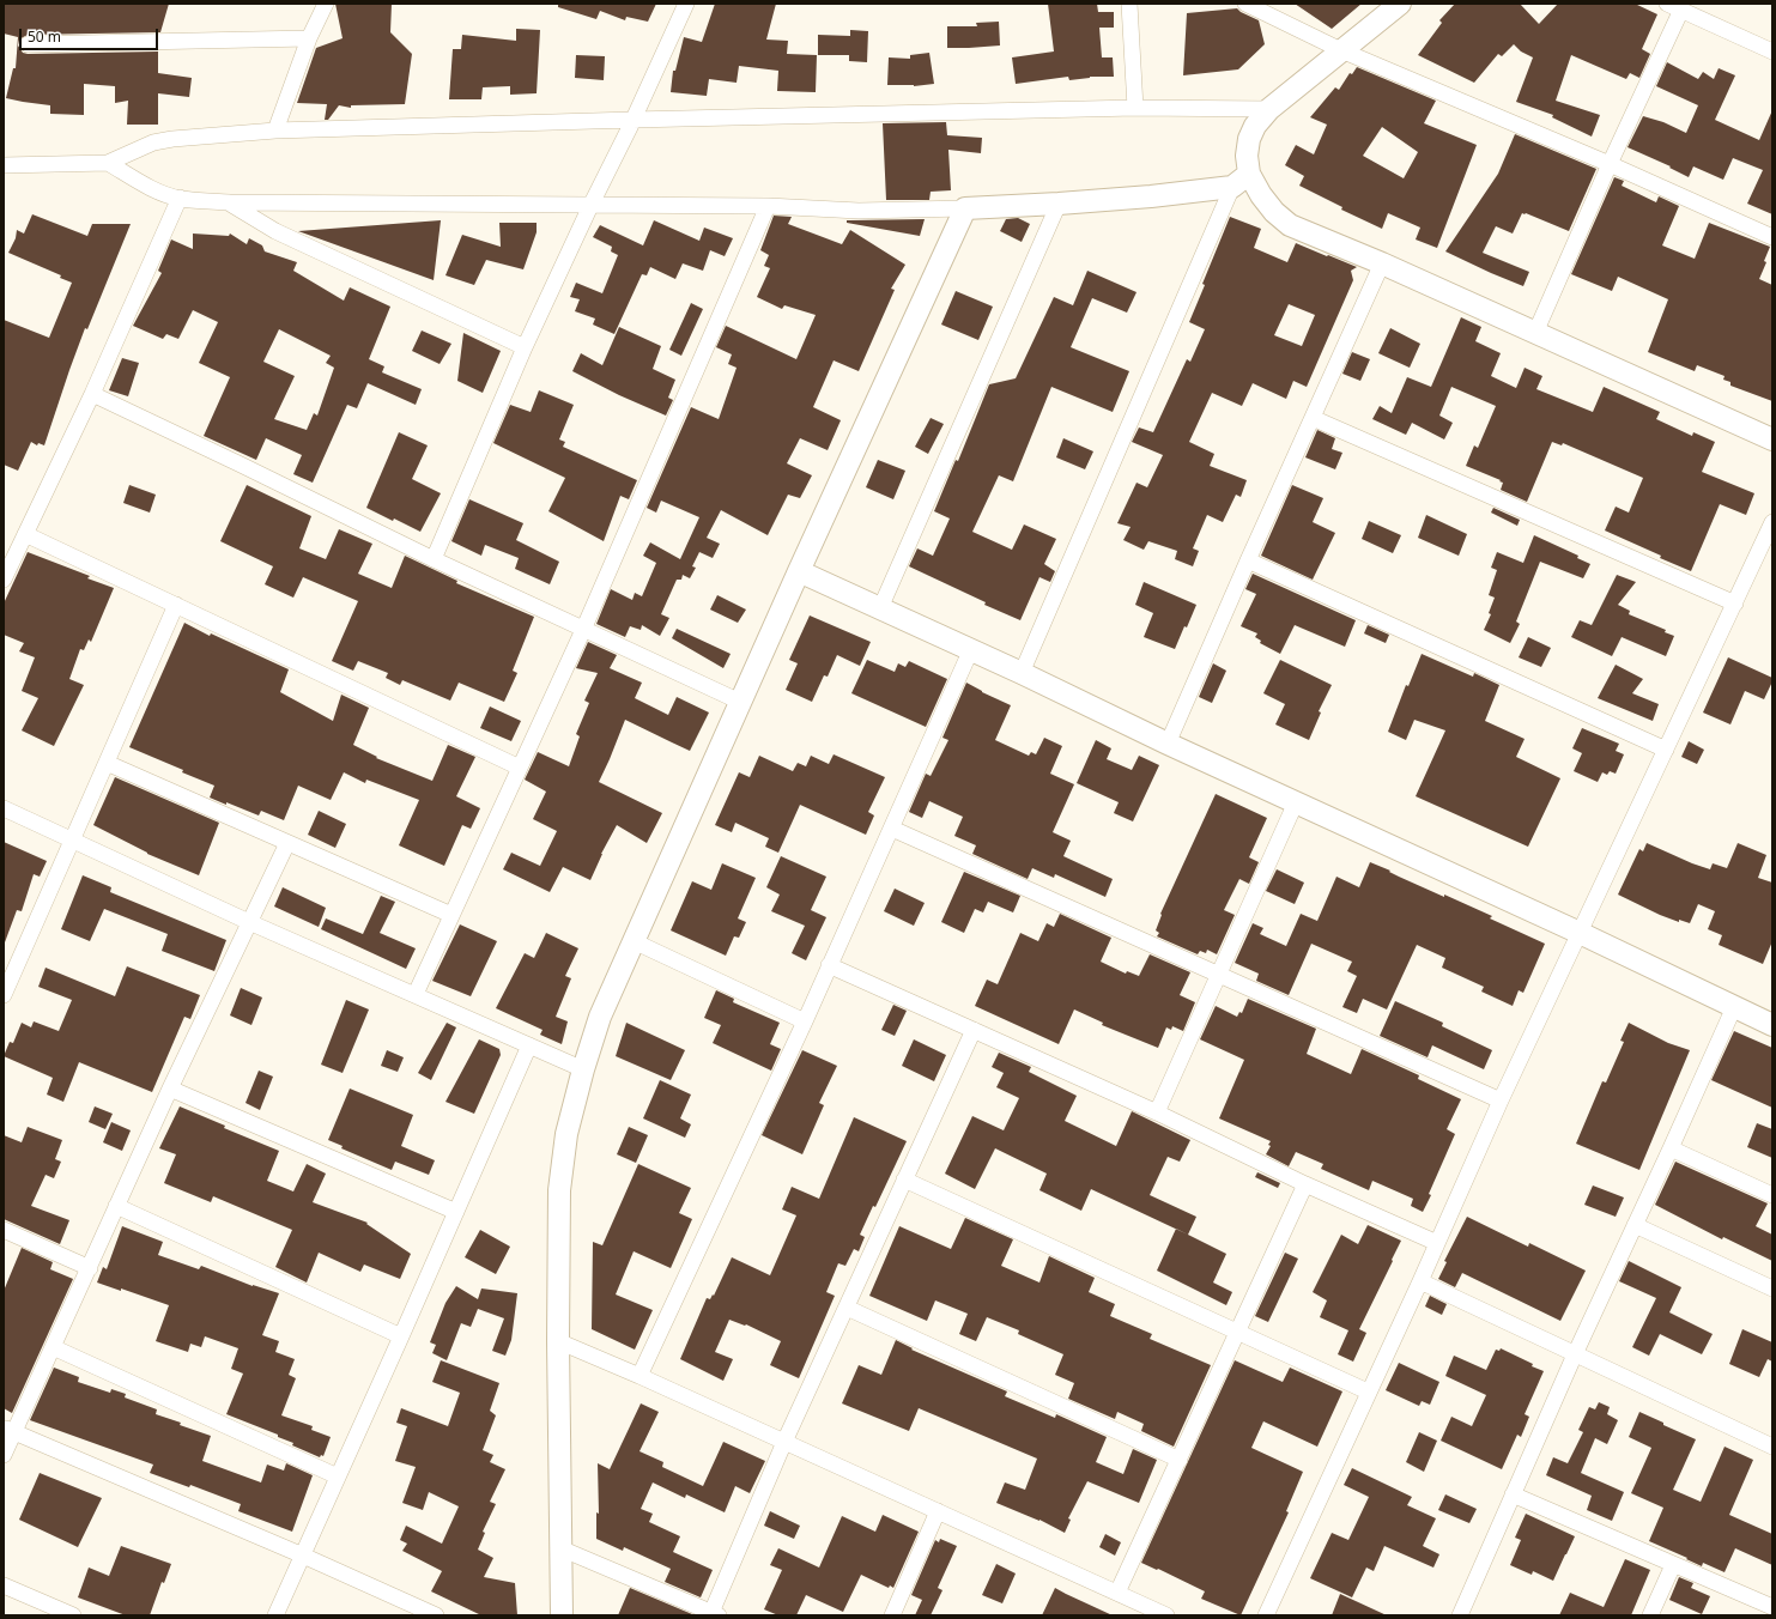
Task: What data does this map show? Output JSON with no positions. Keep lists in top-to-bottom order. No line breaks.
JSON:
{"scale_bar":"50 m"}
